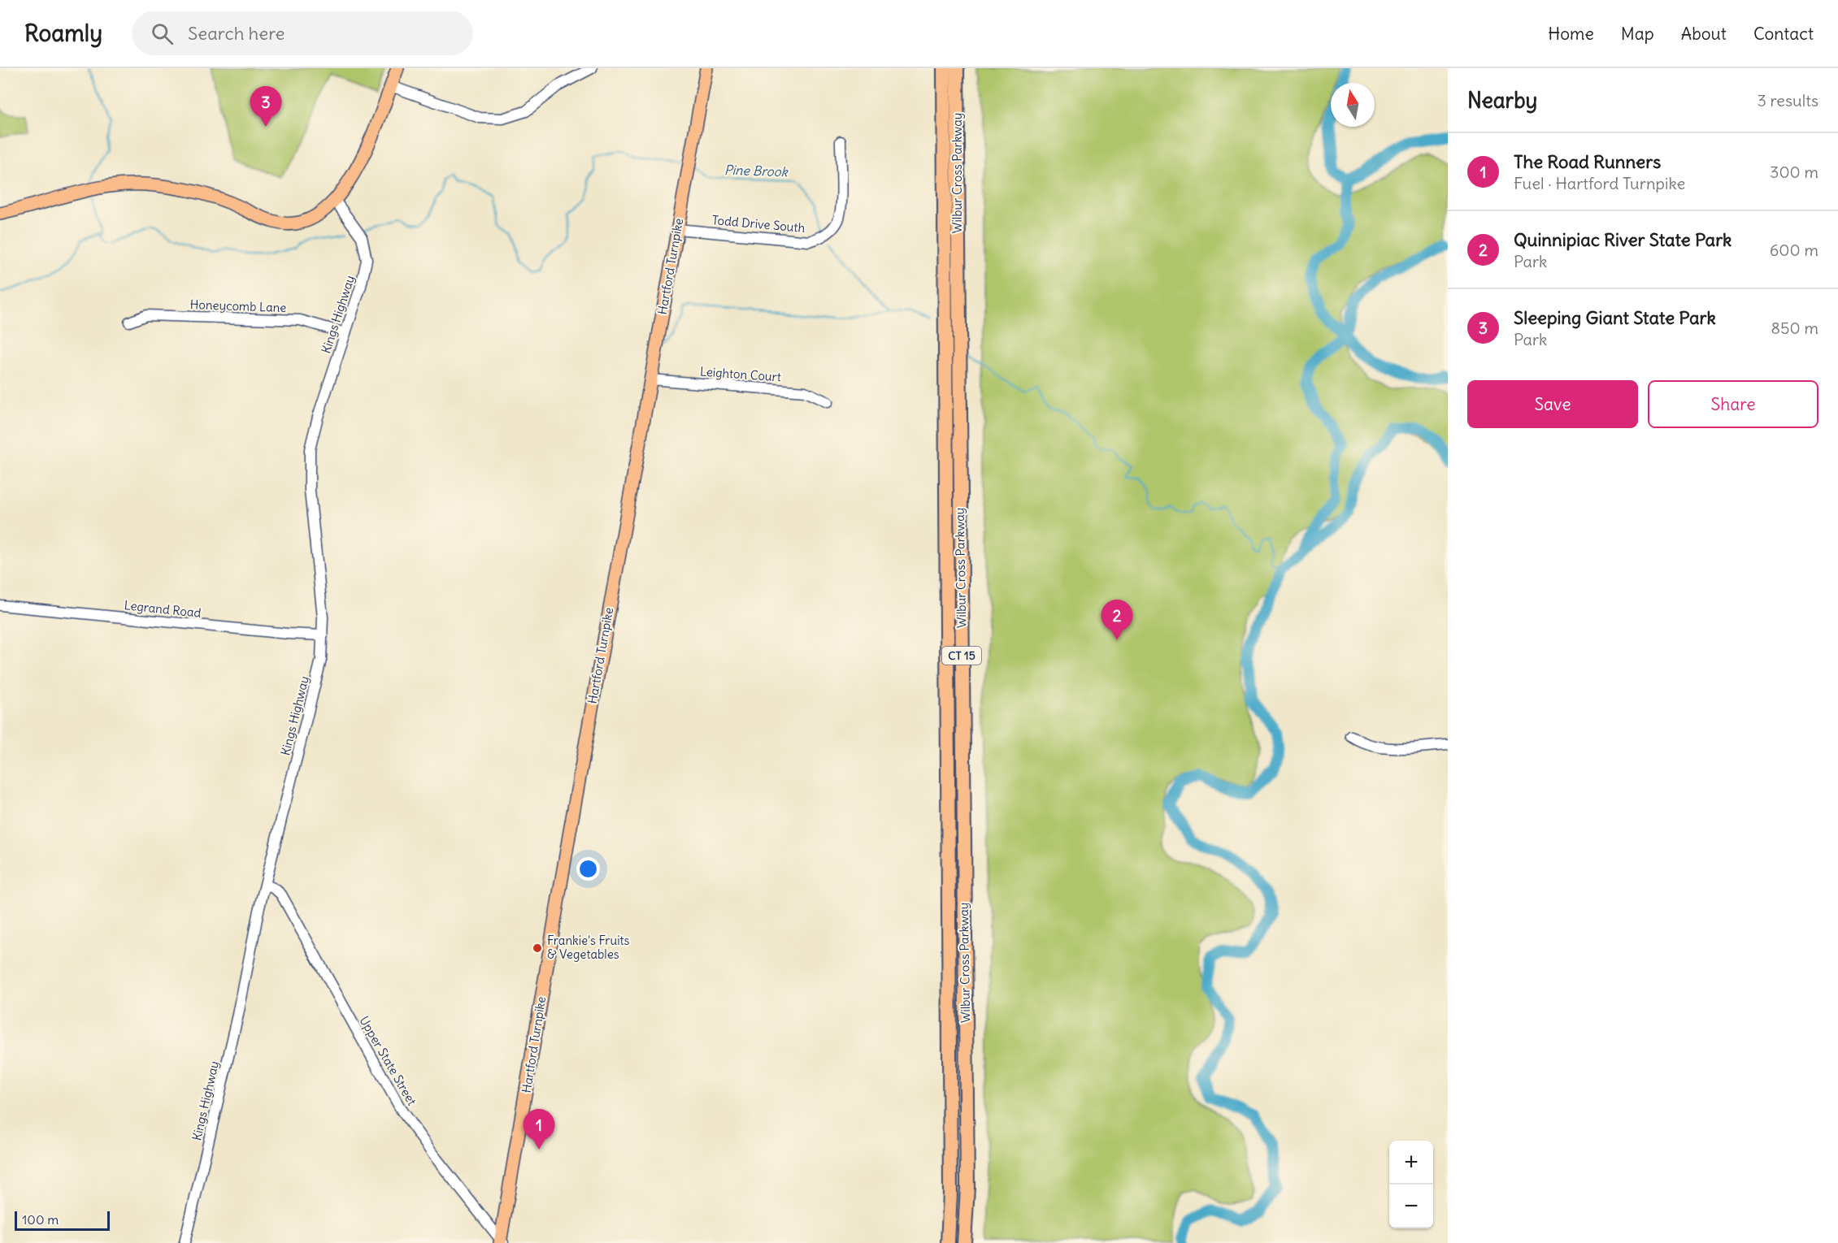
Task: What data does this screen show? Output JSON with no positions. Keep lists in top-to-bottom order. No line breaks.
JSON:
{"streets":{"highway":["Wilbur Cross Parkway","CT 15"],"main road":["Hartford Turnpike"],"street":["Todd Drive South","Honeycomb Lane","Kings Highway","Leighton Court","Legrand Road","Upper State Street"]},"crossings":[["Todd Drive South","Hartford Turnpike"],["Hartford Turnpike","Leighton Court"],["Hartford Turnpike","Upper State Street"],["Honeycomb Lane","Kings Highway"],["Kings Highway","Legrand Road"],["Kings Highway","Upper State Street"]],"water":["Pine Brook"],"places":["Frankie's Fruits & Vegetables"],"scale_bar":"100 m","north":"top","page":{"header":"Roamly","search":"Search here","nav":["Home","Map","About","Contact"],"heading":["Nearby","3 results"],"pins":["3","2","1"],"list":[{"mark":"1","name":"The Road Runners","note":"Fuel · Hartford Turnpike","value":"300 m"},{"mark":"2","name":"Quinnipiac River State Park","note":"Park","value":"600 m"},{"mark":"3","name":"Sleeping Giant State Park","note":"Park","value":"850 m"}],"buttons":["Save","Share"],"map_buttons":["+","−"],"scale":"100 m"}}
